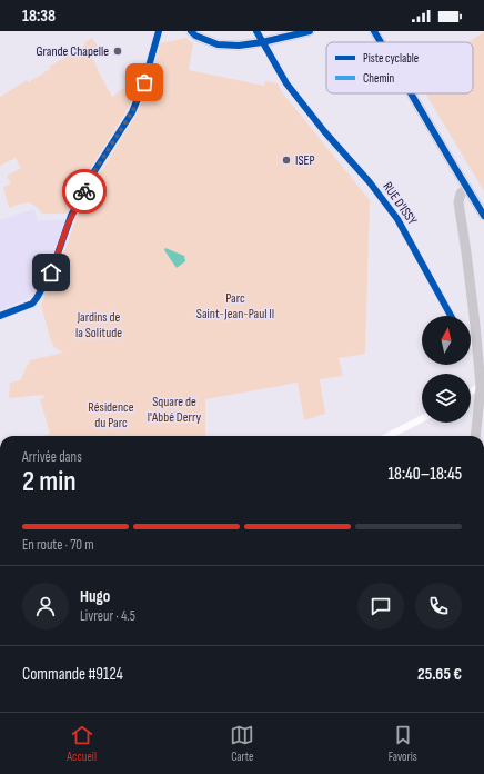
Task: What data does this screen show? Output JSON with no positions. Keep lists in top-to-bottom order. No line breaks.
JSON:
{"streets":{"street":["RUE D'ISSY"]},"parks":["Parc Saint-Jean-Paul II","Jardins de la Solitude","Square de l'Abbé Derry","Résidence du Parc"],"places":["Grande Chapelle","ISEP"],"legend":["Piste cyclable","Chemin"],"north":"top","page":{"status":"18:38","heading":["2 min","Arrivée dans","18:40–18:45"],"panel":["Hugo","Livreur · 4.5","Commande #9124","25.65 €"],"bar":"En route · 70 m","tabs":["Accueil","Carte","Favoris"]}}
